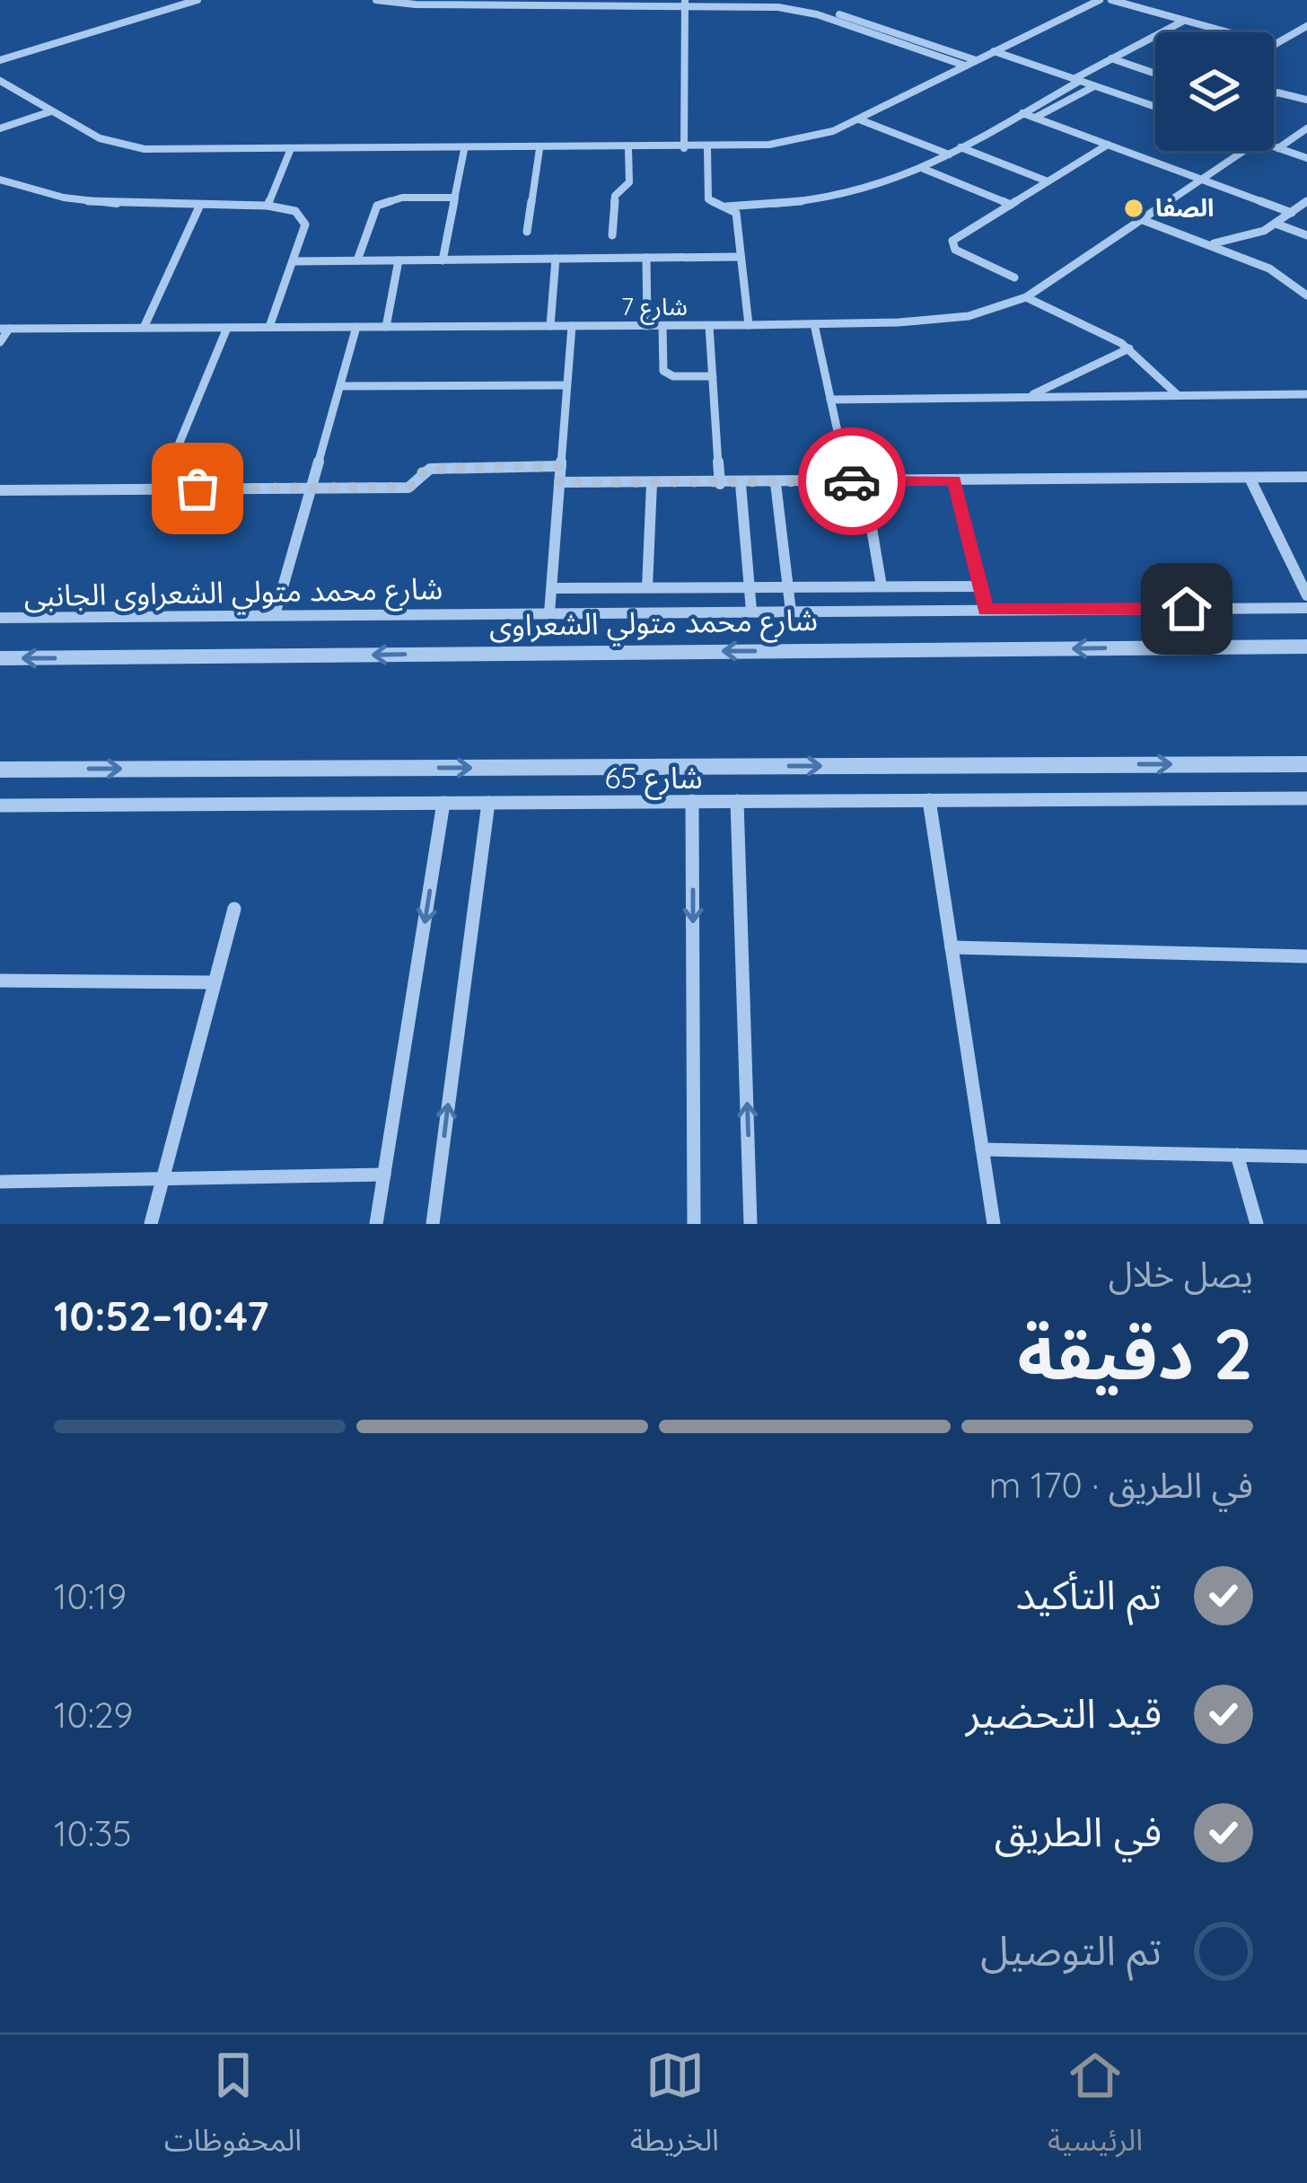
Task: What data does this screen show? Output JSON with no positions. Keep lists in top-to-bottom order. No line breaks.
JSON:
{"streets":{"street":["شارع 7","شارع محمد متولي الشعراوى الجانبى","شارع محمد متولي الشعراوى","شارع 65"]},"places":["الصفا"],"page":{"heading":["2 دقيقة","يصل خلال","10:47–10:52"],"bar":"في الطريق · 170 m","list":[["تم التأكيد","10:19"],["قيد التحضير","10:29"],["في الطريق","10:35"],"تم التوصيل"],"tabs":["الرئيسية","الخريطة","المحفوظات"]}}
